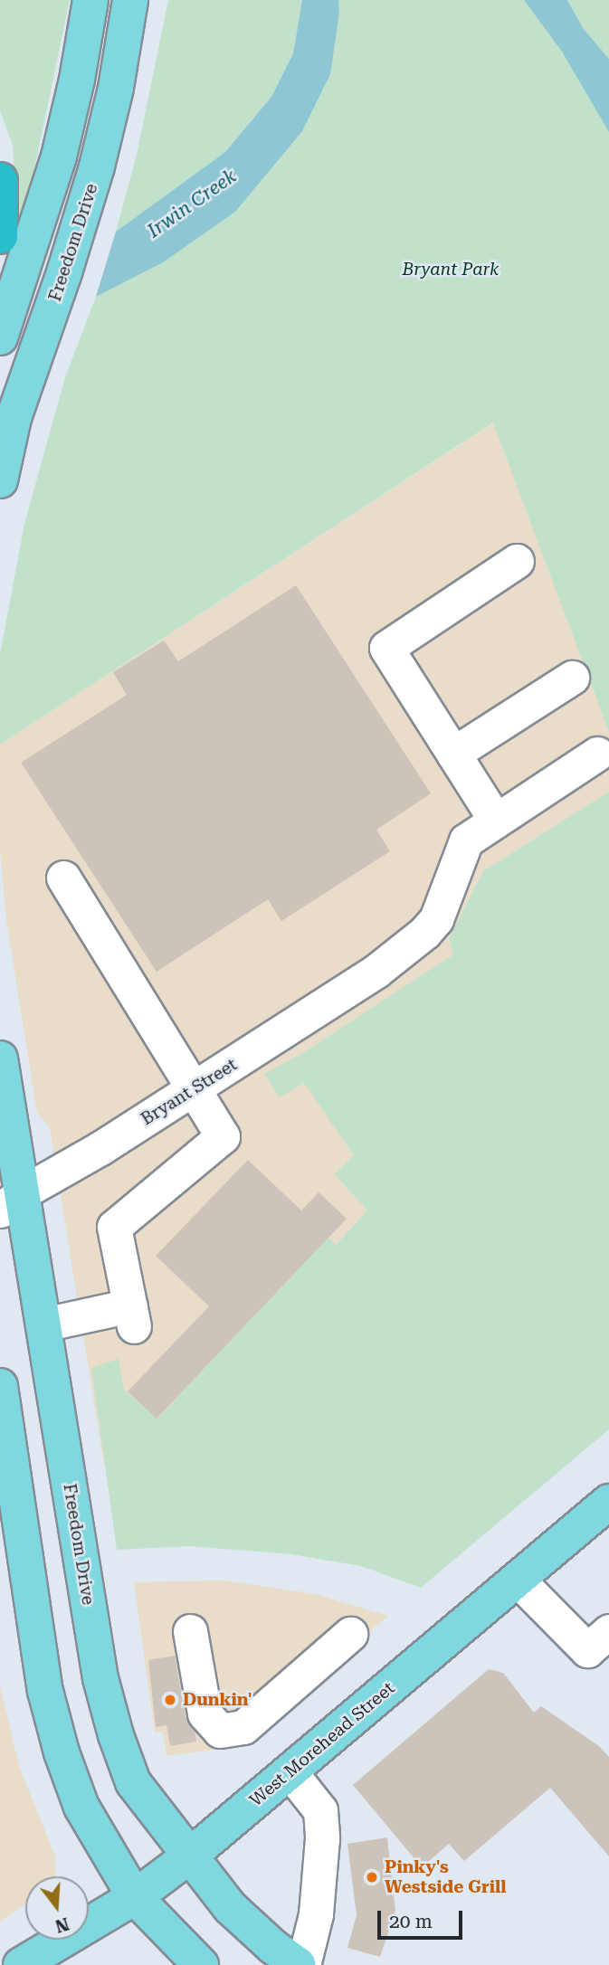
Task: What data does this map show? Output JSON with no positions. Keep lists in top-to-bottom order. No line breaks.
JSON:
{"streets":{"main road":["Freedom Drive","West Morehead Street"],"street":["Bryant Street"]},"crossings":[["Freedom Drive","Bryant Street"],["Freedom Drive","West Morehead Street"]],"water":["Irwin Creek"],"parks":["Bryant Park"],"places":["Dunkin'","Pinky's Westside Grill"],"scale_bar":"20 m","north":"bottom"}
